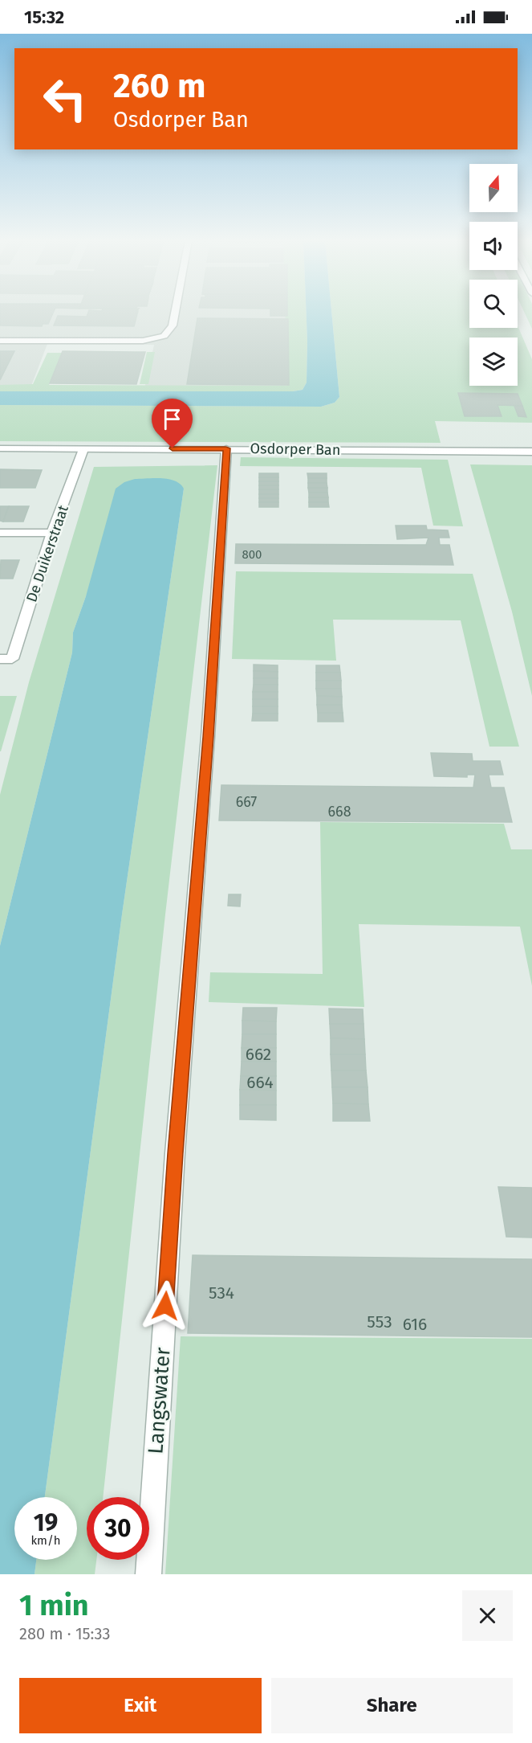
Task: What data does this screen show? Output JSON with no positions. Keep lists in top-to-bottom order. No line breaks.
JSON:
{"streets":{"street":["Osdorper Ban","De Duikerstraat","Langswater"]},"crossings":[["Osdorper Ban","De Duikerstraat"],["Osdorper Ban","Langswater"]],"house_numbers":["800","667","668","662","664","534","553","616"],"north":"top","page":{"status":"15:32","turn":["260 m","Osdorper Ban"],"speed":"19 km/h","limit":"30","heading":["1 min","280 m · 15:33"],"buttons":["Exit","Share"]}}
